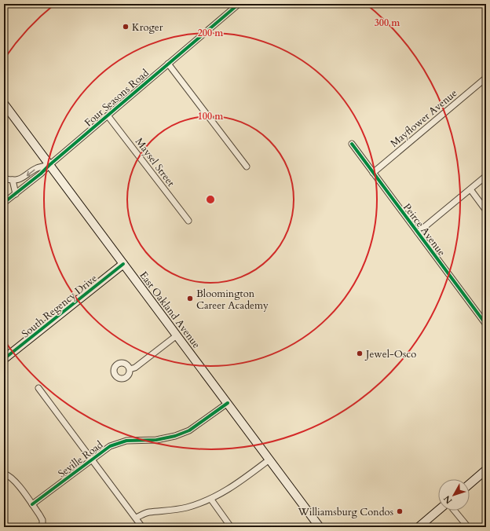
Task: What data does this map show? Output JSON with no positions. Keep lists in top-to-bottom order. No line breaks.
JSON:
{"streets":{"main road":["South Regency Drive","East Oakland Avenue"],"street":["Four Seasons Road","Mayflower Avenue","Maysel Street","Peirce Avenue","Seville Road"]},"crossings":[["Four Seasons Road","Maysel Street"],["Four Seasons Road","East Oakland Avenue"],["Mayflower Avenue","Peirce Avenue"],["South Regency Drive","East Oakland Avenue"],["East Oakland Avenue","Seville Road"]],"places":["Kroger","Bloomington Career Academy","Jewel-Osco","Williamsburg Condos"],"north":"bottom left","rings":["300 m","200 m","100 m"]}
